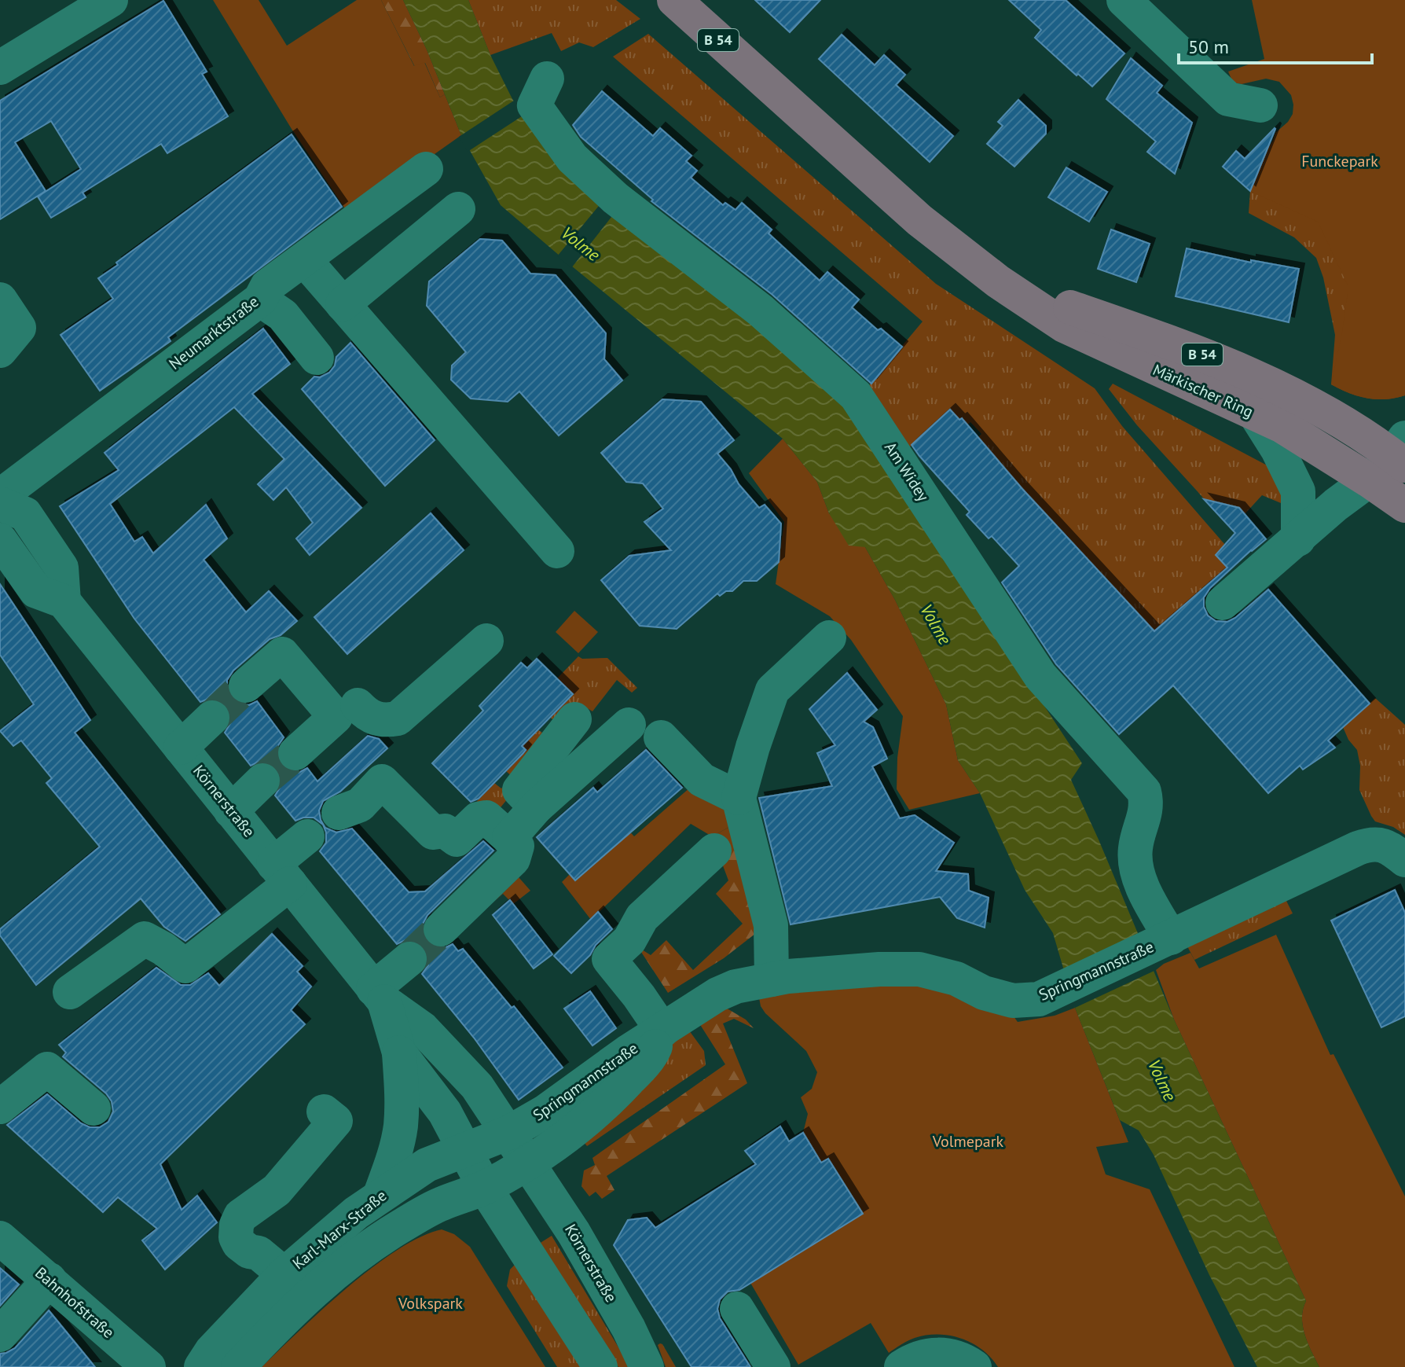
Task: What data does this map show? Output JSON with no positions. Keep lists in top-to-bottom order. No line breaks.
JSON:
{"streets":{"main road":["B 54","Märkischer Ring"],"street":["Neumarktstraße","Am Widey","Körnerstraße","Springmannstraße","Karl-Marx-Straße","Bahnhofstraße"]},"crossings":[["Am Widey","Springmannstraße"],["Körnerstraße","Springmannstraße"],["Körnerstraße","Karl-Marx-Straße"],["Springmannstraße","Karl-Marx-Straße"]],"water":["Volme"],"parks":["Funckepark","Volmepark","Volkspark"],"scale_bar":"50 m"}
